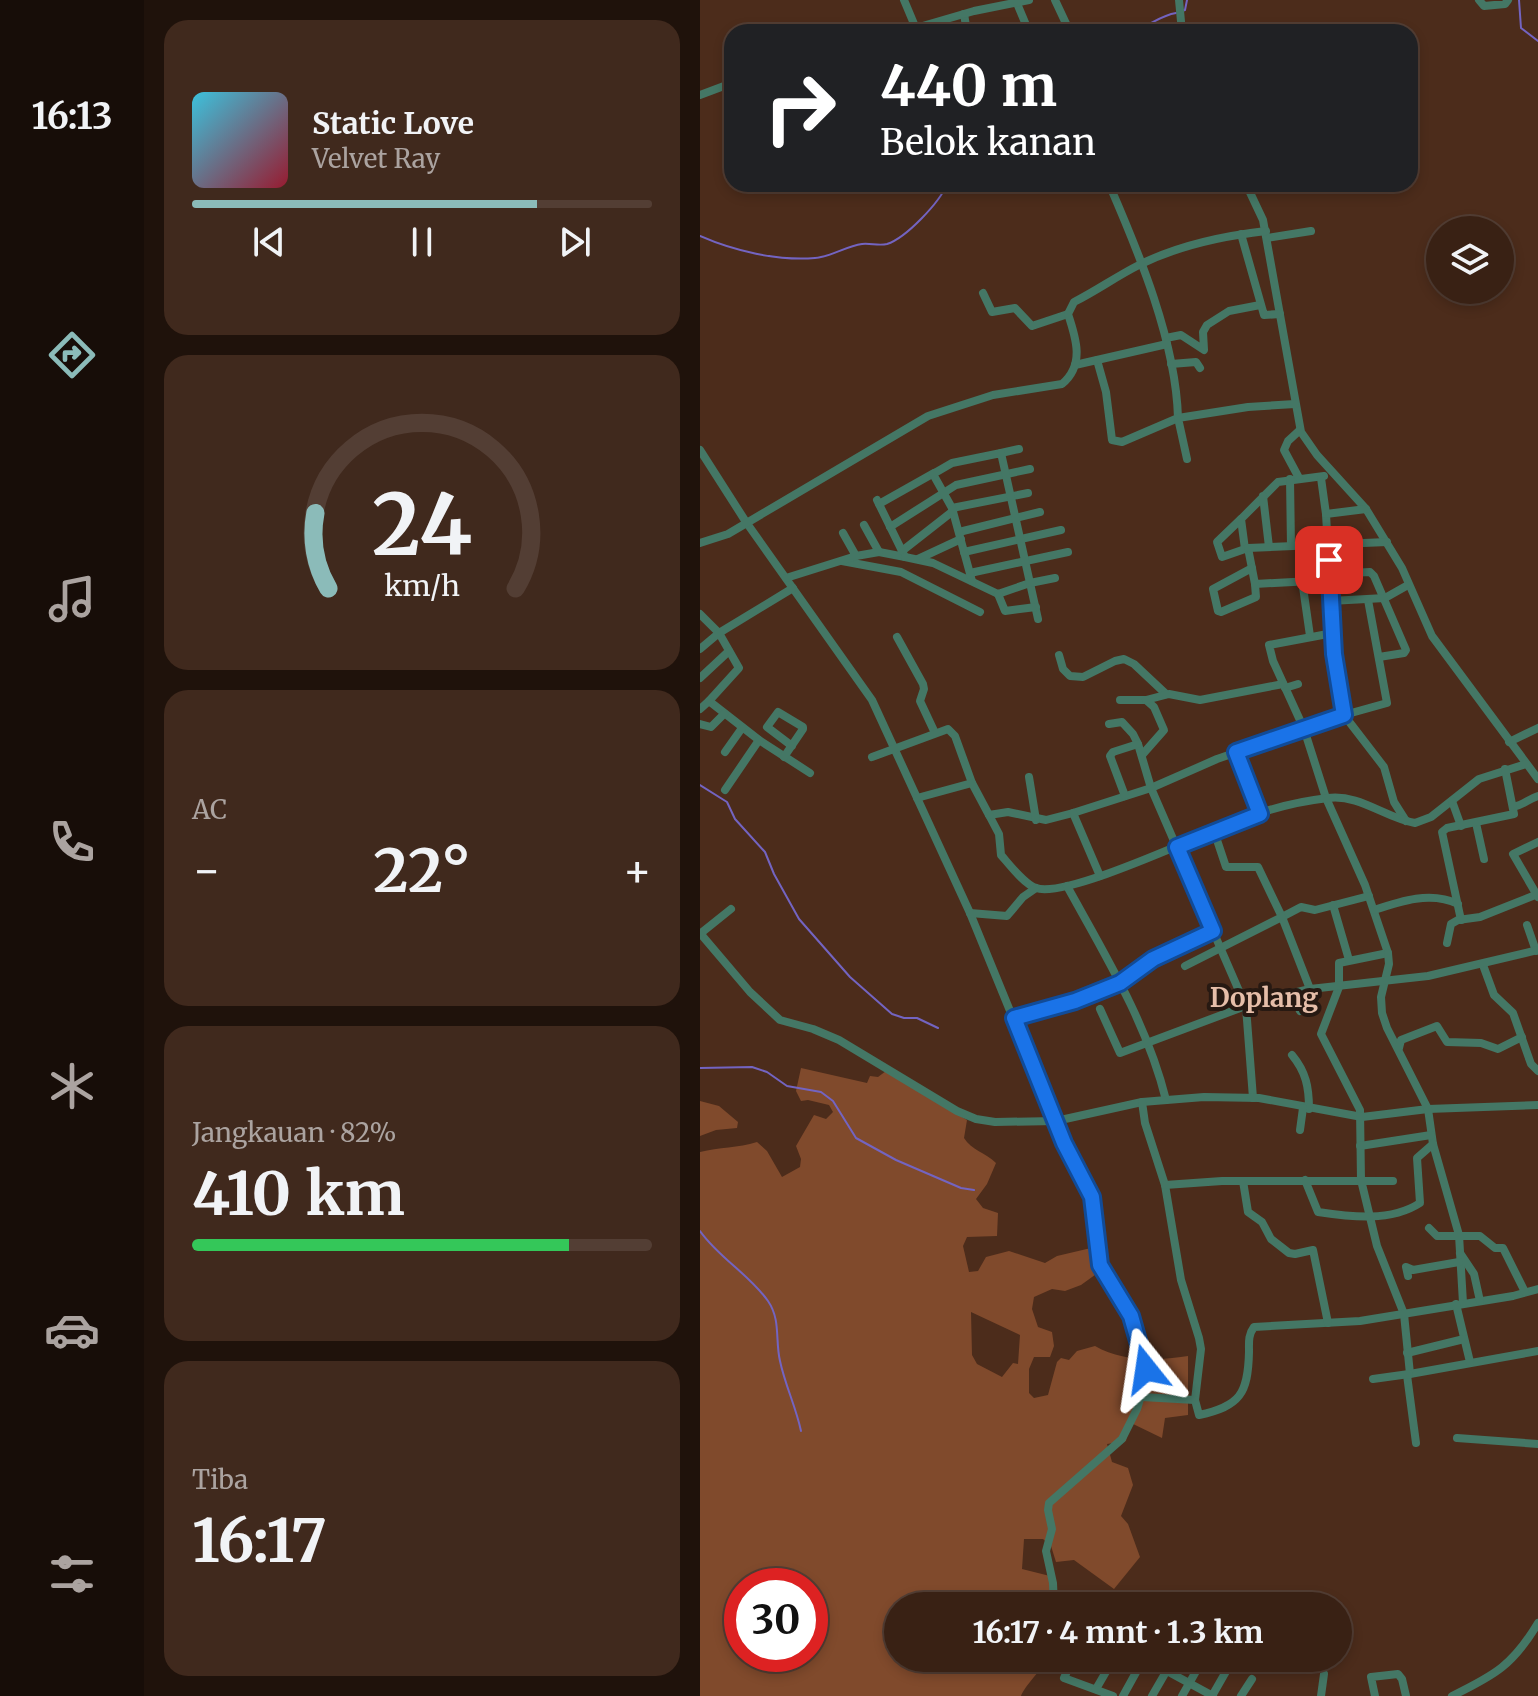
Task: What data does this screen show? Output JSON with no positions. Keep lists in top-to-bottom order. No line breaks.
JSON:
{"districts":["Doplang"],"page":{"tabs":"16:13","turn":["440 m","Belok kanan"],"song":["Static Love","Velvet Ray"],"tile":["AC",["Jangkauan · 82%","410 km"],["Tiba","16:17"]],"heat":["−","22°","+"],"limit":"30","trip":"16:17 · 4 mnt · 1.3 km","gauge":["24","km/h"]}}
